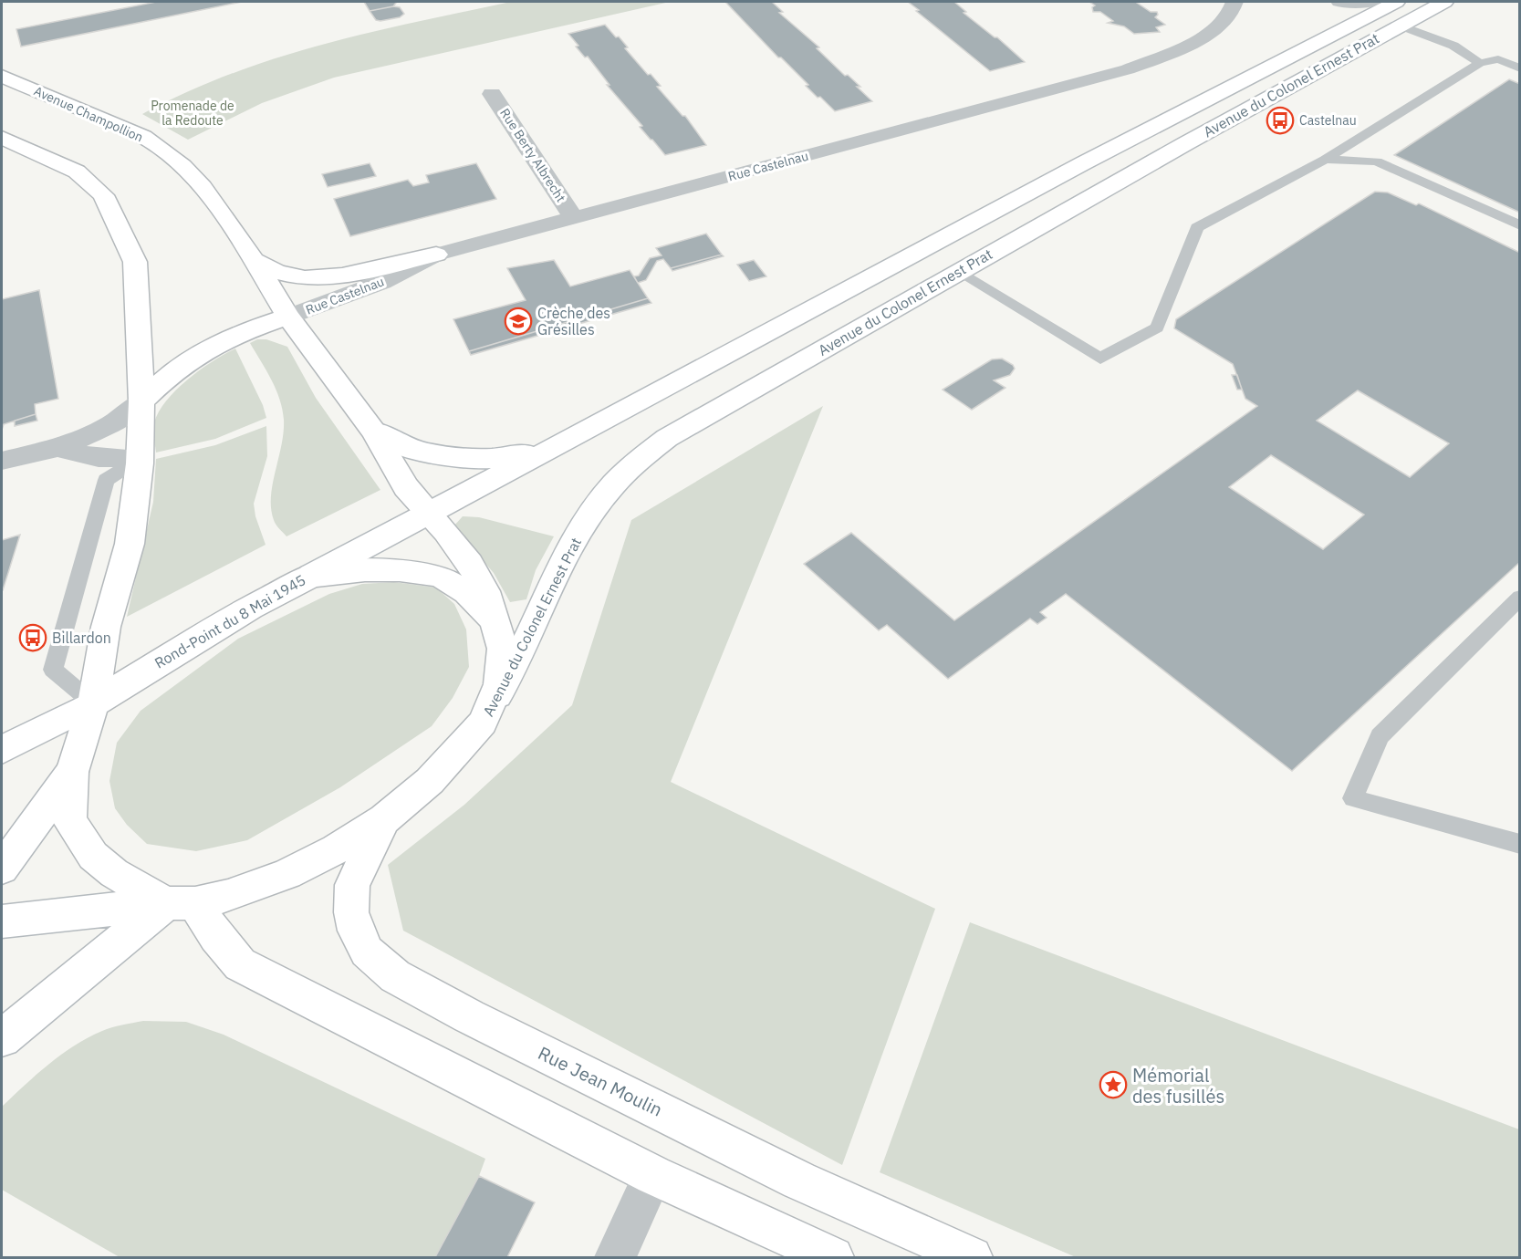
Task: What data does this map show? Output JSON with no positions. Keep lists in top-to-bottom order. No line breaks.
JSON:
{"streets":{"main road":["Avenue du Colonel Ernest Prat","Avenue Champollion","Rond-Point du 8 Mai 1945","Rue Jean Moulin"],"street":["Rue Berty Albrecht","Rue Castelnau"]},"crossings":[["Avenue du Colonel Ernest Prat","Avenue Champollion"],["Avenue du Colonel Ernest Prat","Rond-Point du 8 Mai 1945"],["Avenue Champollion","Rue Castelnau"],["Avenue Champollion","Rond-Point du 8 Mai 1945"],["Rue Berty Albrecht","Rue Castelnau"],["Rond-Point du 8 Mai 1945","Rue Jean Moulin"]],"parks":["Promenade de la Redoute"],"places":{"bus stop":["Castelnau","Billardon"],"school or university":["Crèche des Grésilles"],"place":["Mémorial des fusillés"]}}
